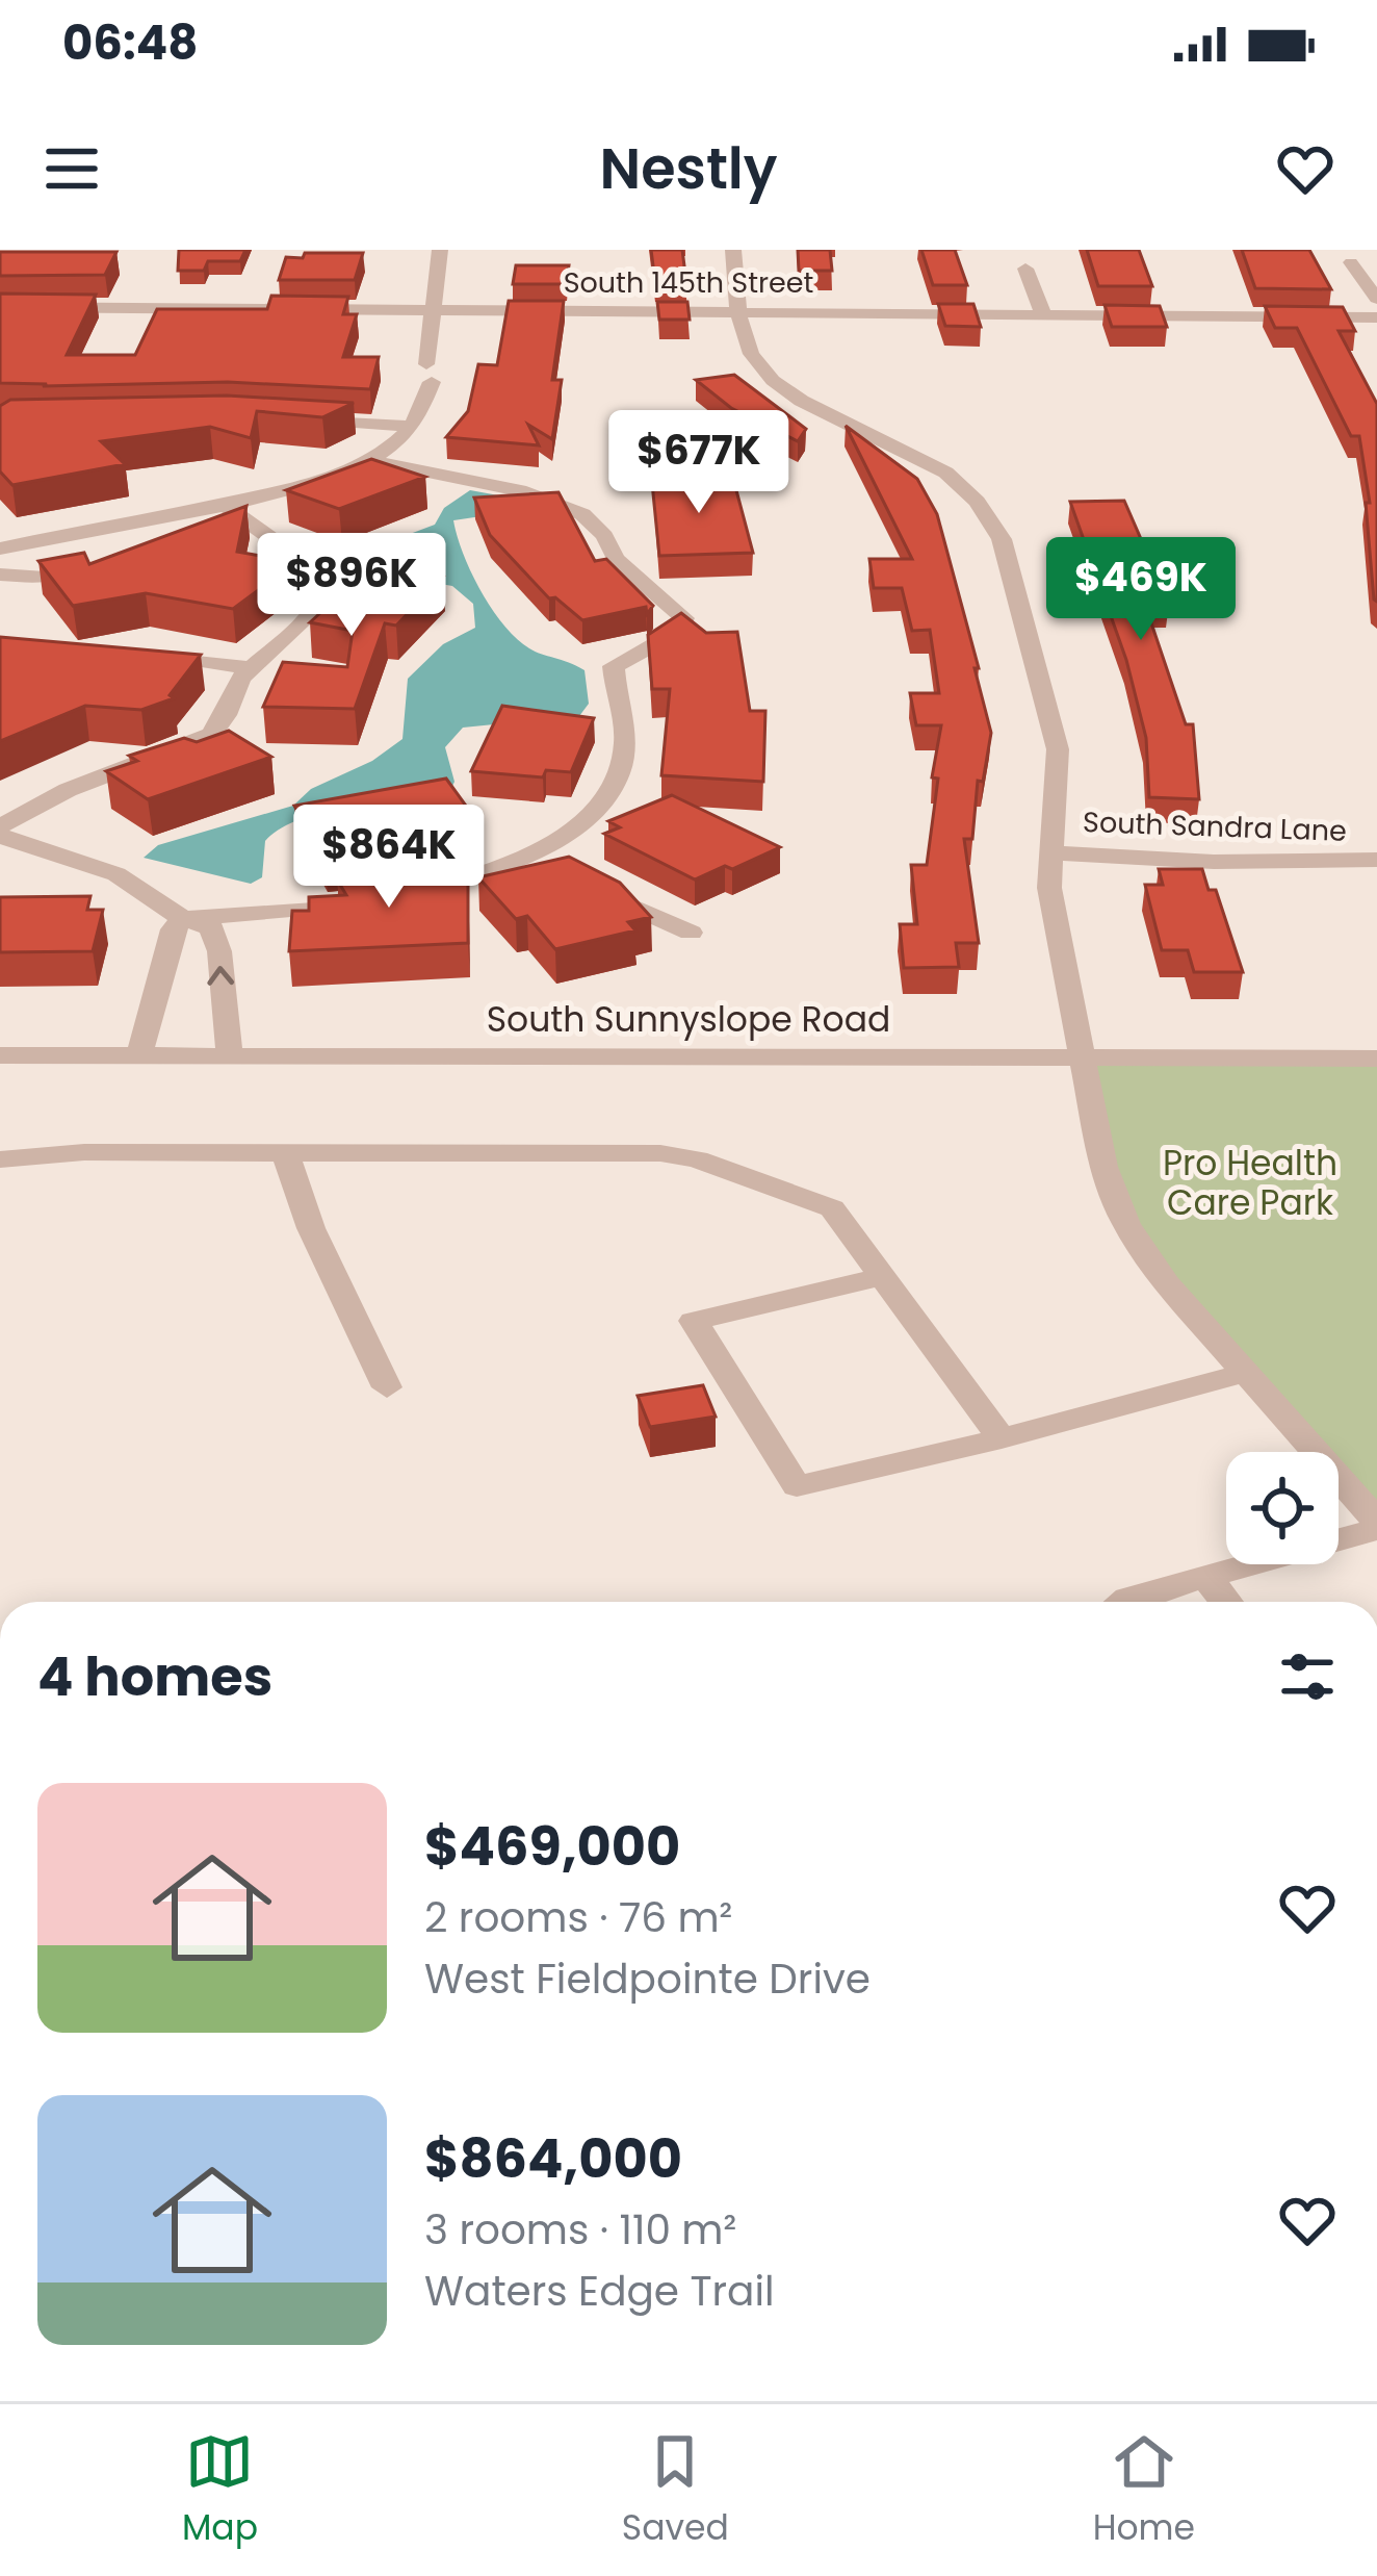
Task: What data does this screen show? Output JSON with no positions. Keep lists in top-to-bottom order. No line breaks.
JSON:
{"streets":{"street":["South 145th Street","South Sandra Lane","South Sunnyslope Road"]},"parks":["Pro Health Care Park"],"page":{"status":"06:48","header":"Nestly","price":["$677K","$896K","$469K","$864K"],"heading":"4 homes","list":[{"name":"$469,000","note":"2 rooms · 76 m² · West Fieldpointe Drive"},{"name":"$864,000","note":"3 rooms · 110 m² · Waters Edge Trail"}],"tabs":["Map","Saved","Home"]}}
